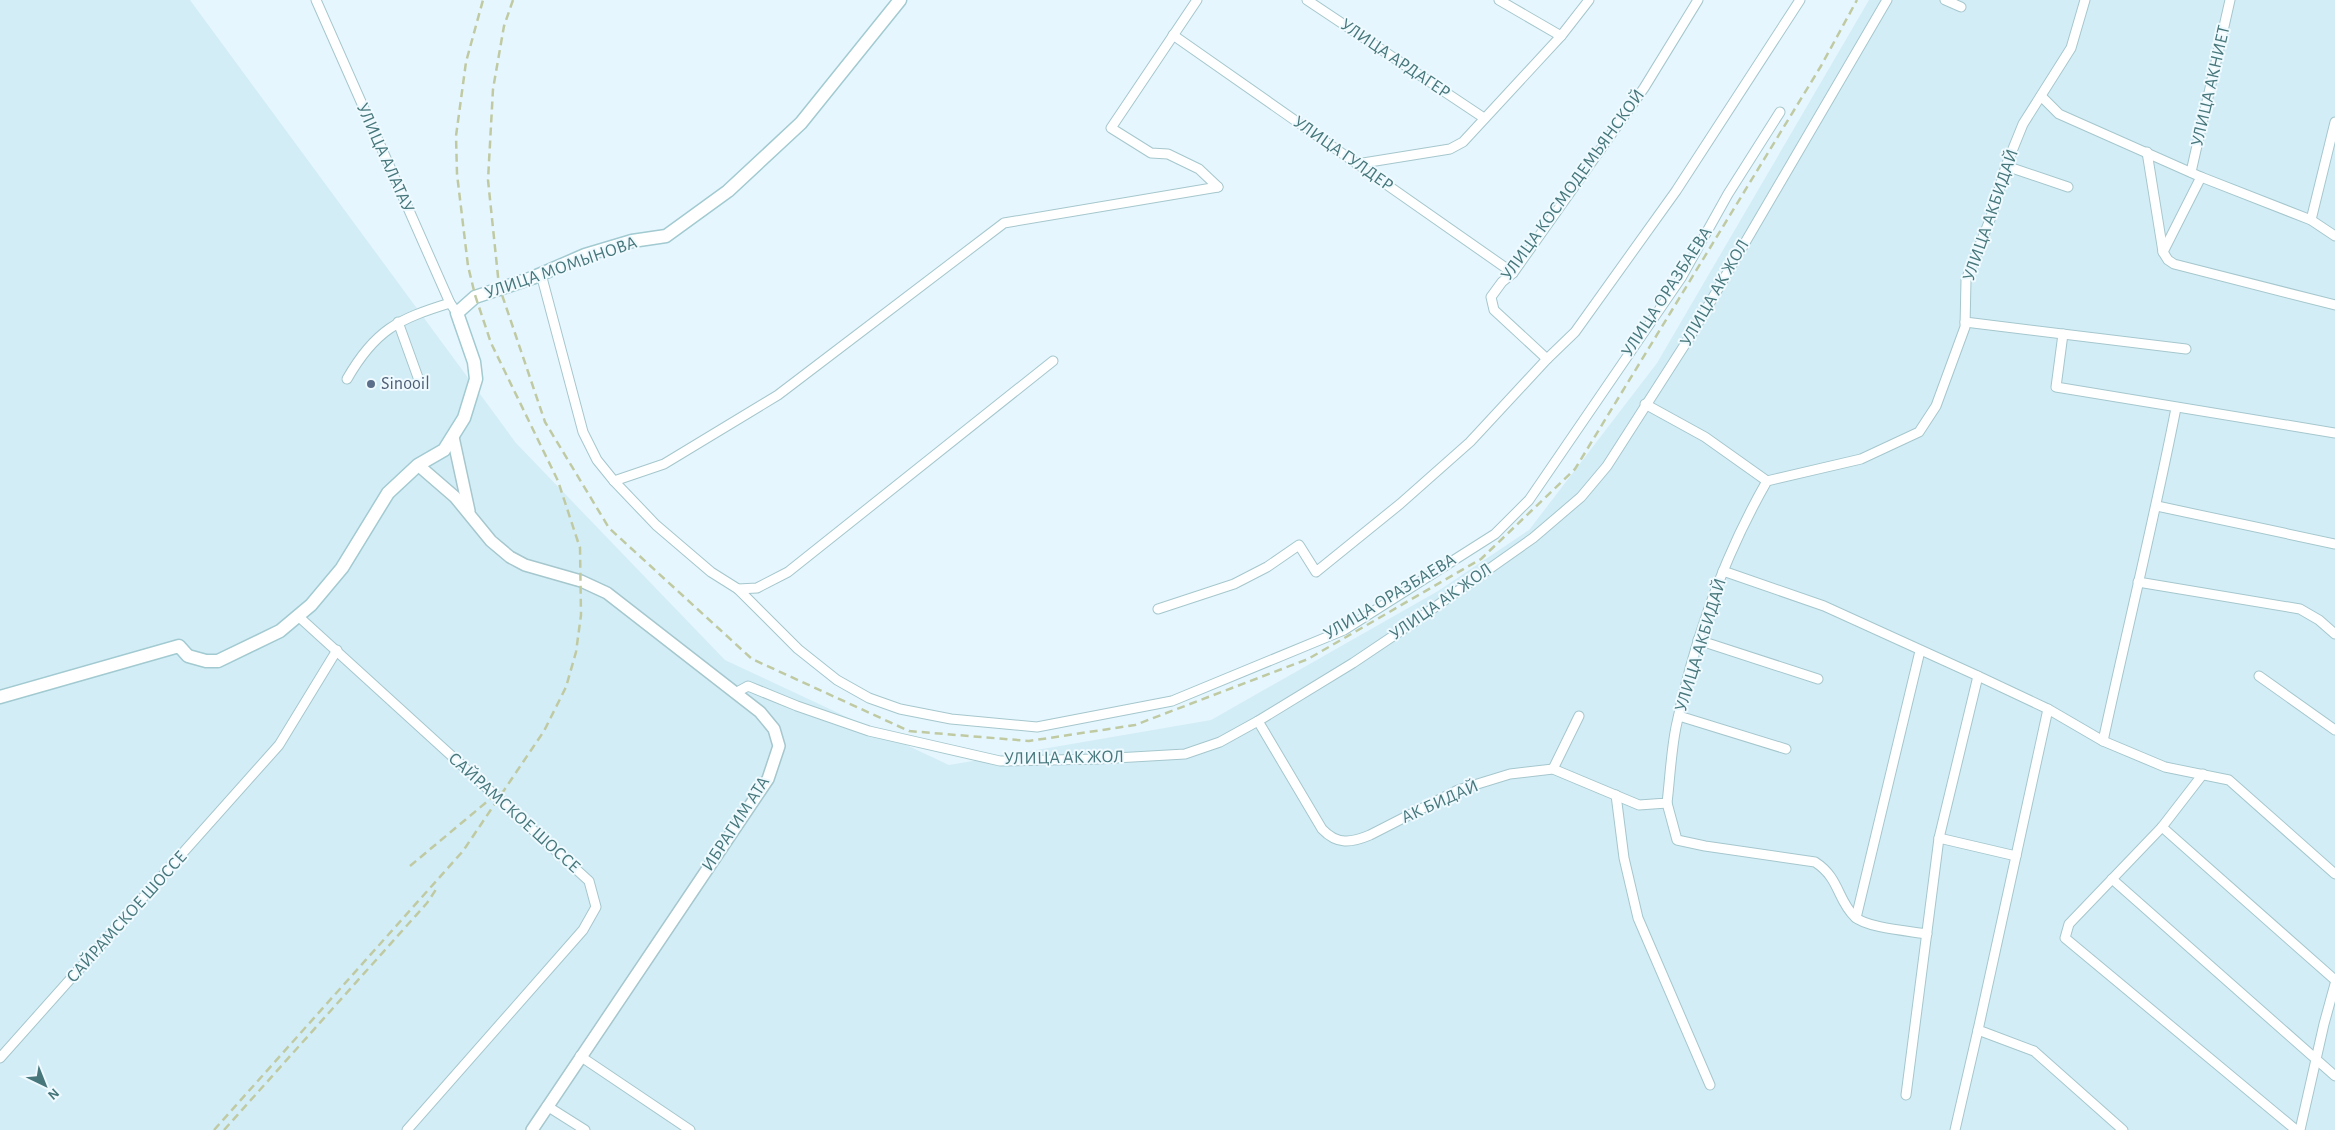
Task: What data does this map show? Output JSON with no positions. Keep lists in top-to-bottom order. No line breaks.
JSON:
{"streets":{"main road":["УЛИЦА МОМЫНОВА"],"street":["УЛИЦА АРДАГЕР","УЛИЦА АКНИЕТ","УЛИЦА ГУЛДЕР","УЛИЦА АЛАТАУ","УЛИЦА КОСМОДЕМЬЯНСКОЙ","УЛИЦА АКБИДАЙ","УЛИЦА ОРАЗБАЕВА","УЛИЦА АК ЖОЛ","АК БИДАЙ","САЙРАМСКОЕ ШОССЕ","ИБРАГИМ АТА"]},"crossings":[["УЛИЦА ГУЛДЕР","УЛИЦА КОСМОДЕМЬЯНСКОЙ"],["УЛИЦА АЛАТАУ","УЛИЦА МОМЫНОВА"],["УЛИЦА АКБИДАЙ","АК БИДАЙ"],["УЛИЦА МОМЫНОВА","УЛИЦА ОРАЗБАЕВА"],["УЛИЦА АК ЖОЛ","АК БИДАЙ"],["УЛИЦА АК ЖОЛ","ИБРАГИМ АТА"]],"places":["Sinooil"],"north":"bottom right"}
